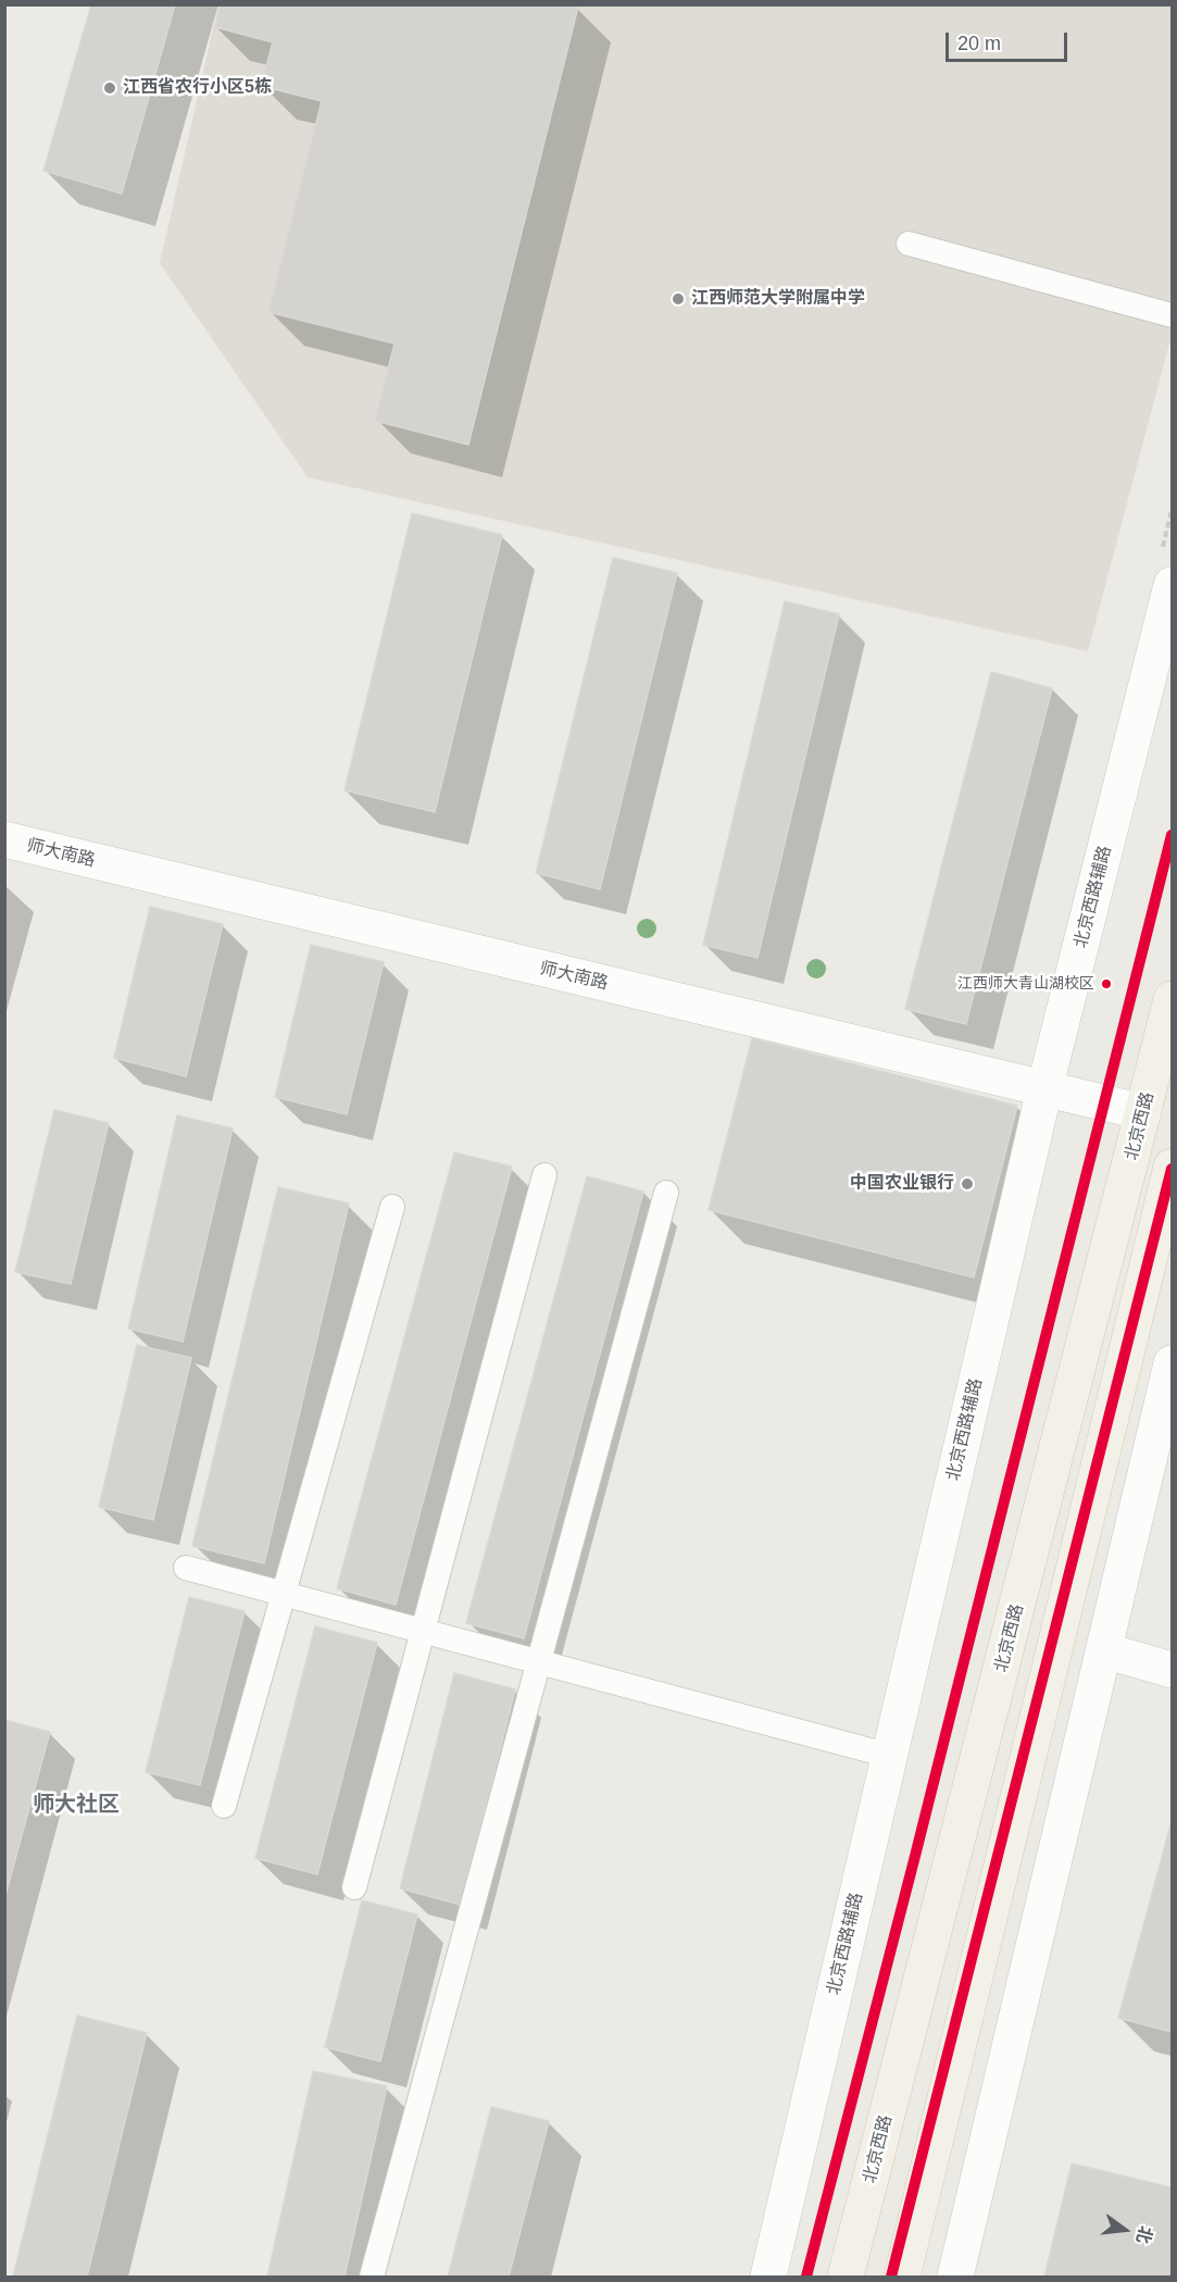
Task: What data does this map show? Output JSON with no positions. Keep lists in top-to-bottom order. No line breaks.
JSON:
{"streets":{"main road":["师大南路","北京西路辅路","北京西路"]},"crossings":[["师大南路","北京西路辅路"],["师大南路","北京西路"]],"districts":["师大社区"],"places":["江西省农行小区5栋","江西师范大学附属中学","江西师大青山湖校区","中国农业银行"],"scale_bar":"20 m","north":"right"}
